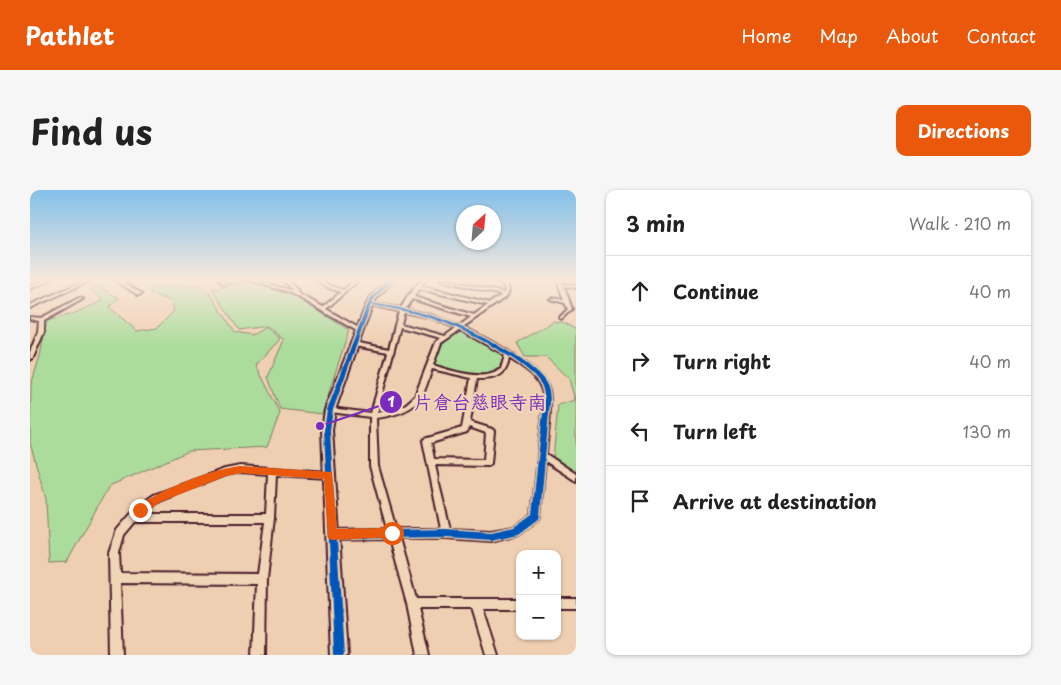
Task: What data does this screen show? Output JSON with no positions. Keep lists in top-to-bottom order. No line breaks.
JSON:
{"places":["片倉台慈眼寺南"],"north":"top right","page":{"header":"Pathlet","nav":["Home","Map","About","Contact"],"title":"Find us","buttons":"Directions","heading":["3 min","Walk · 210 m"],"list":[["Continue","40 m"],["Turn right","40 m"],["Turn left","130 m"],"Arrive at destination"],"map_buttons":["+","−"]}}
